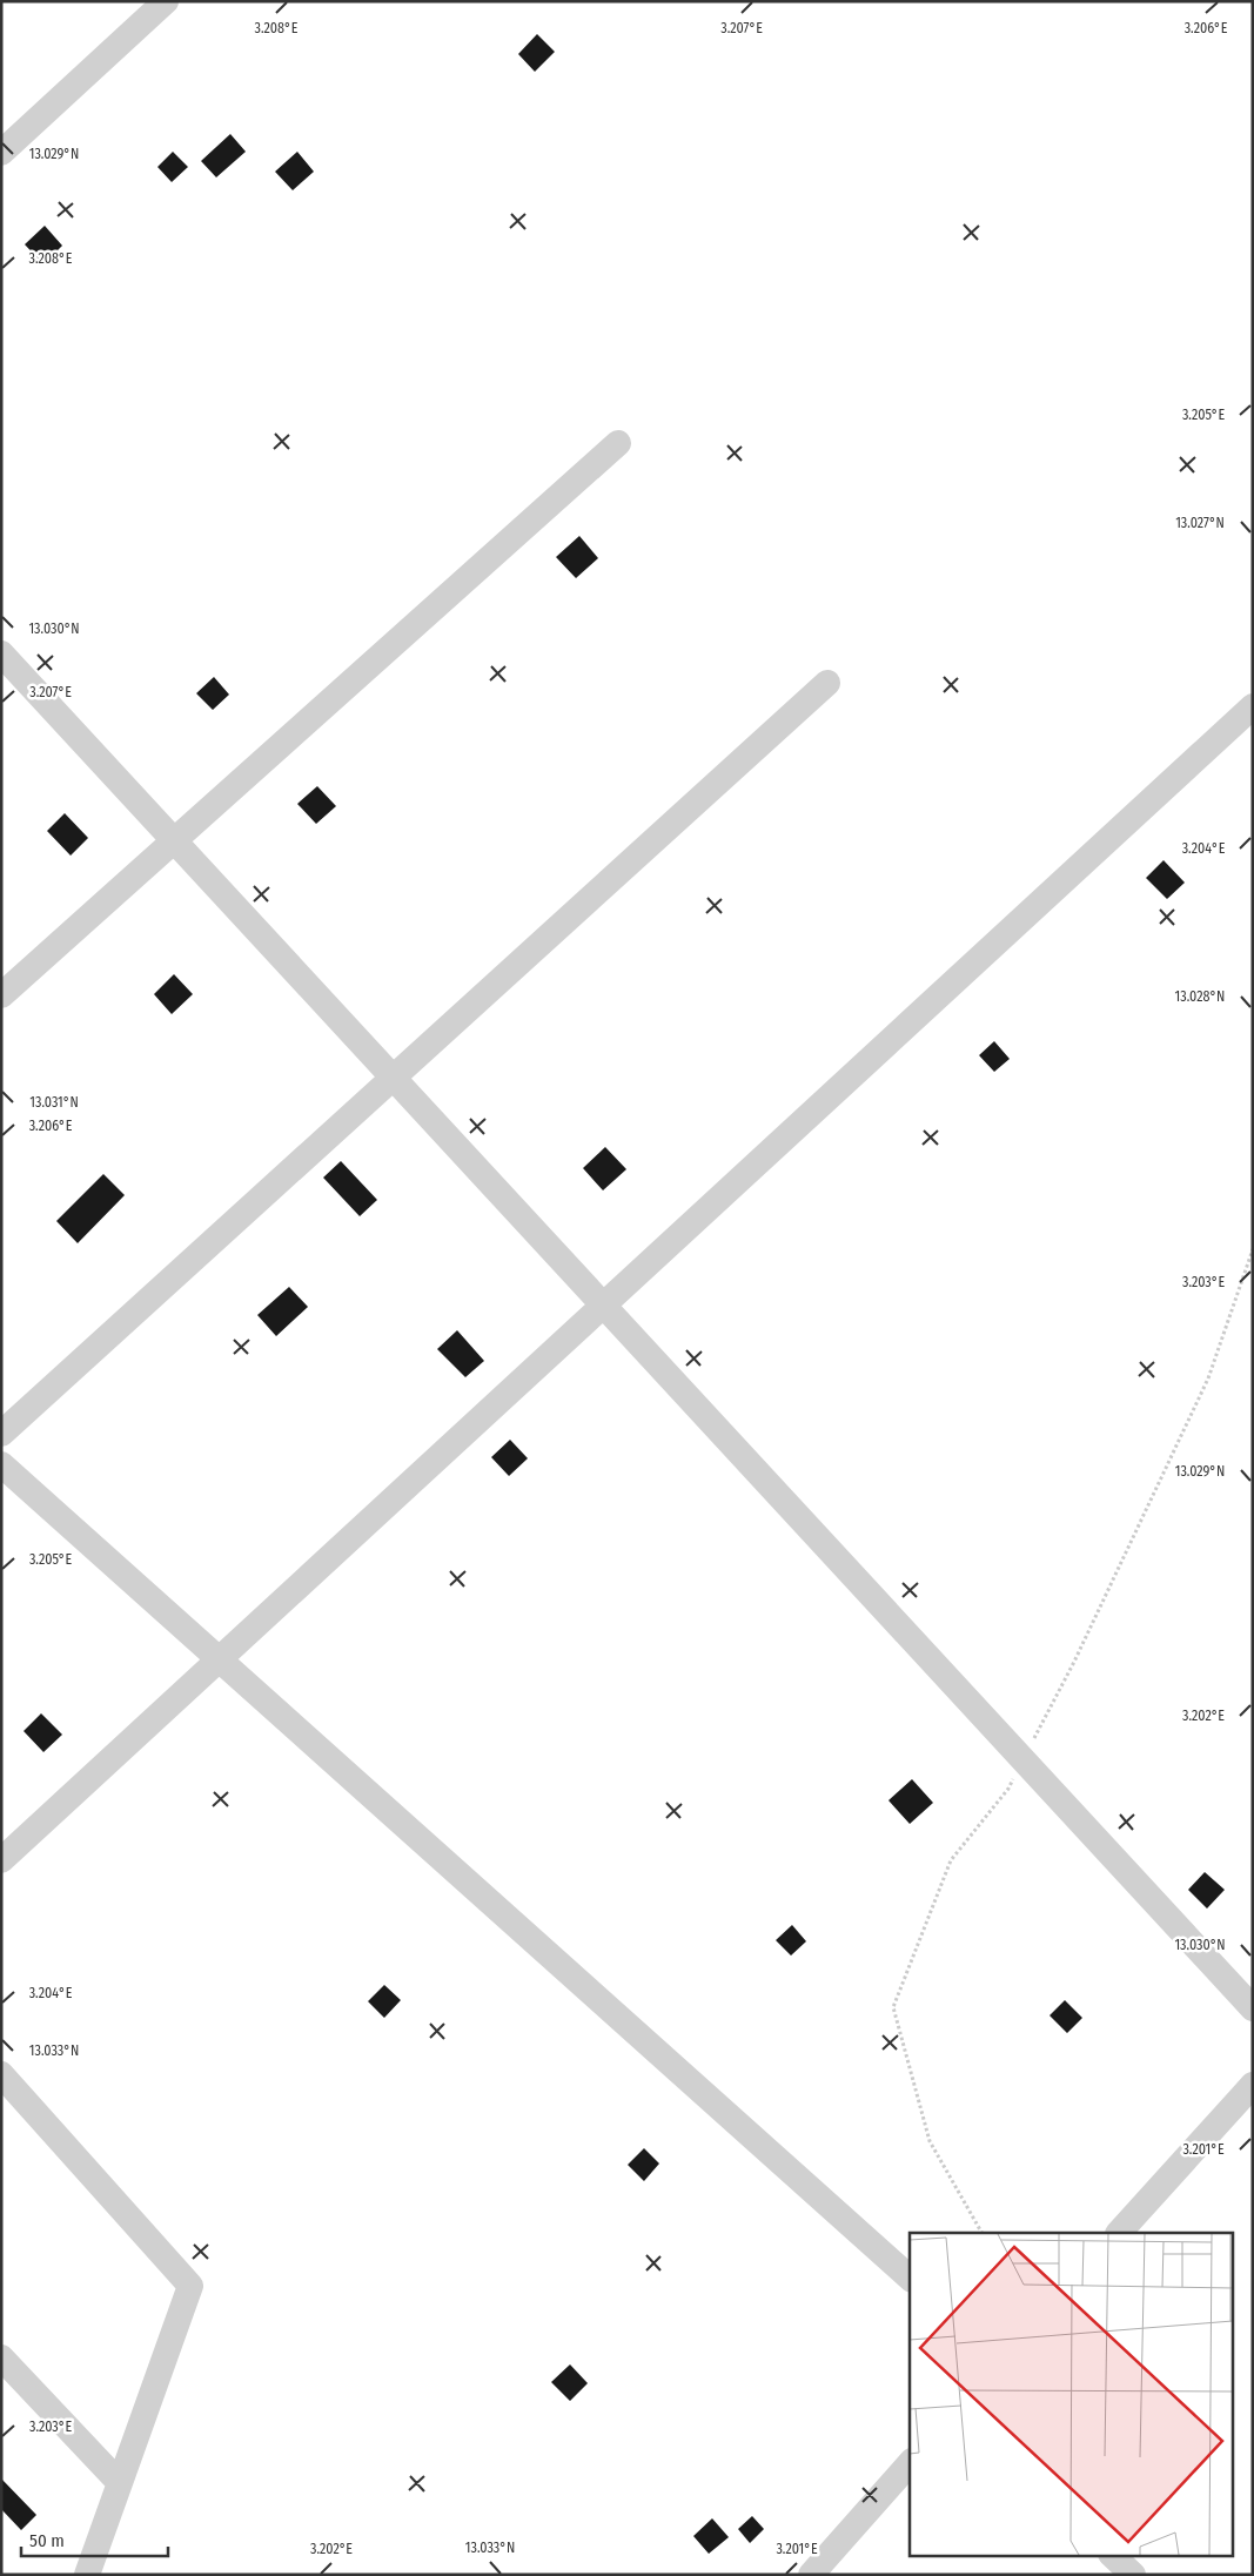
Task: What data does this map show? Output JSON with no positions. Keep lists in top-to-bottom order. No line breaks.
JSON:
{"scale_bar":"50 m","coordinates":["3.208°E","3.207°E","3.206°E","13.029°N","3.205°E","13.027°N","13.030°N","3.204°E","13.028°N","13.031°N","3.203°E","3.202°E","13.033°N","3.201°E"]}
